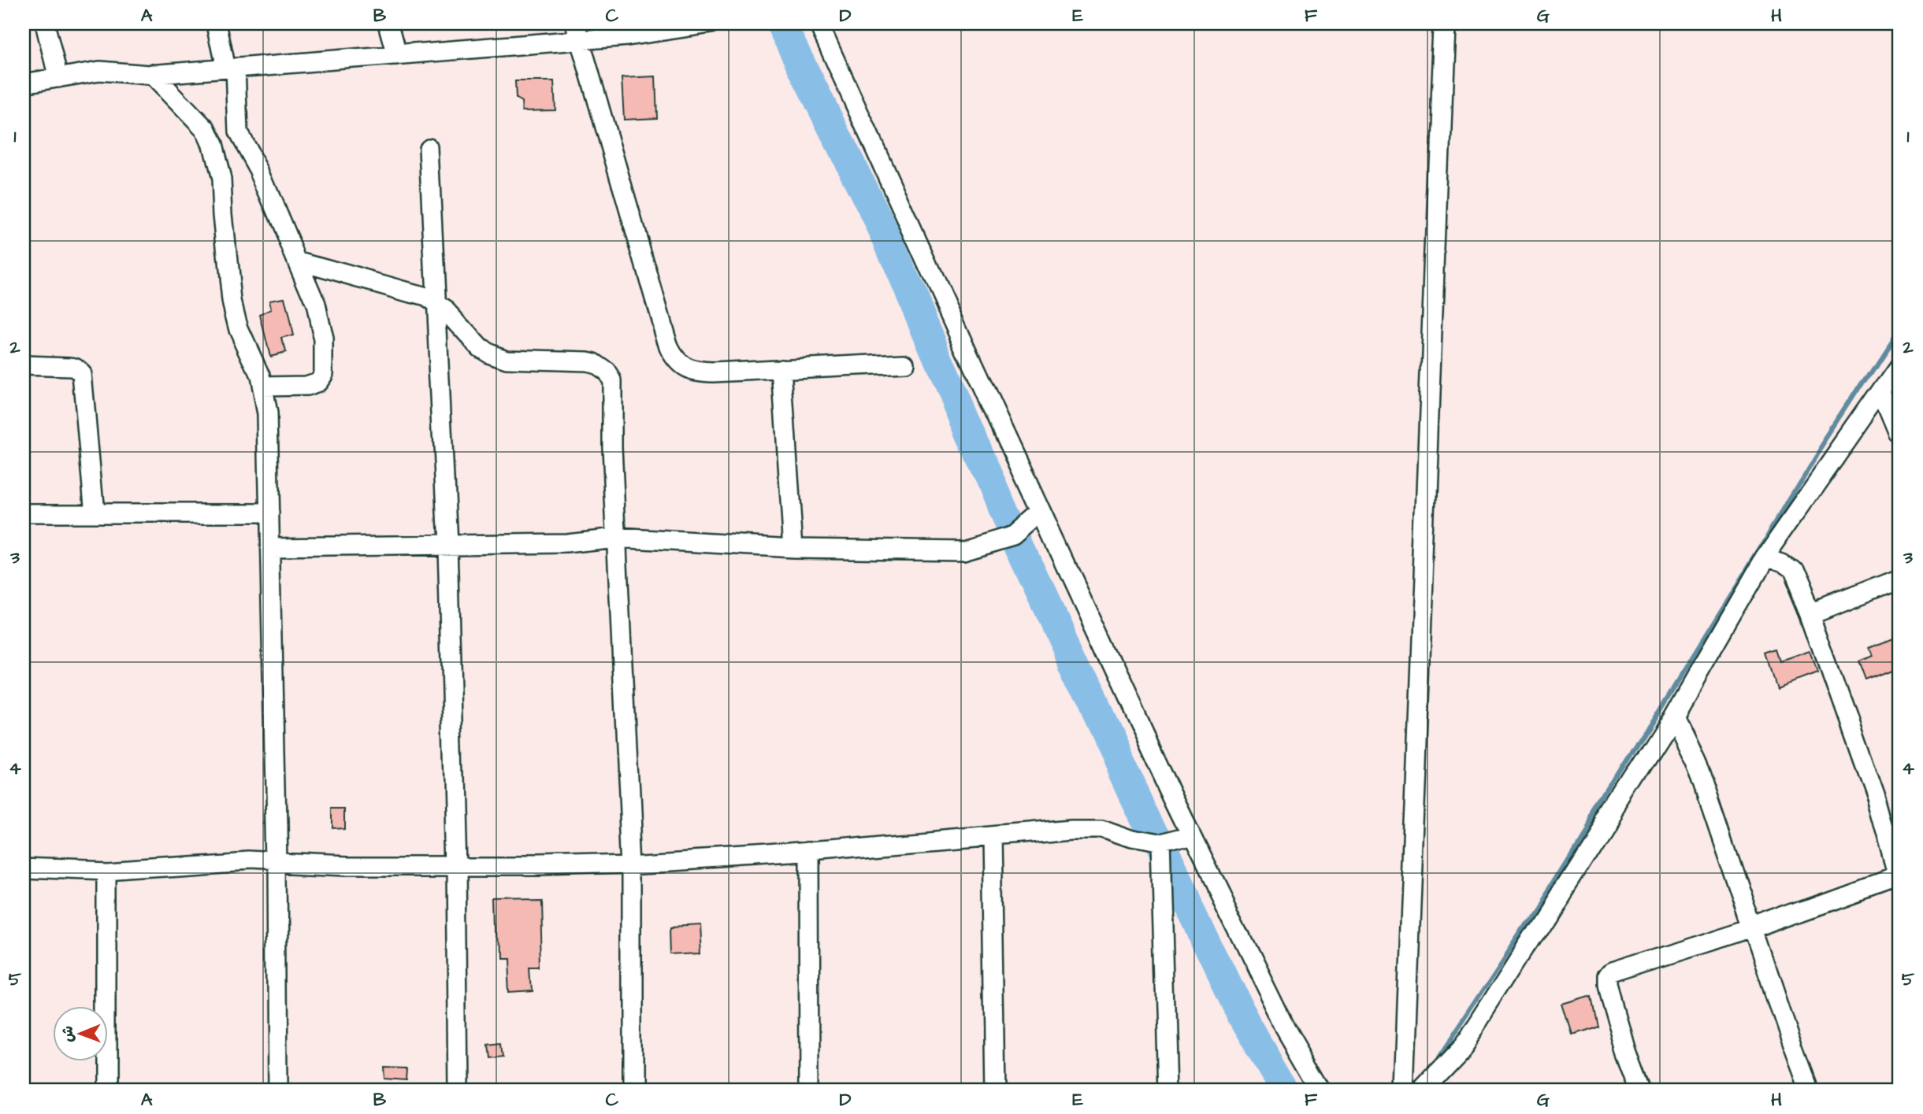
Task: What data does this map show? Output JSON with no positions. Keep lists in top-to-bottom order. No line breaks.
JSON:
{"north":"left","grid":{"columns":["A","B","C","D","E","F","G","H"],"rows":["1","2","3","4","5"]}}
